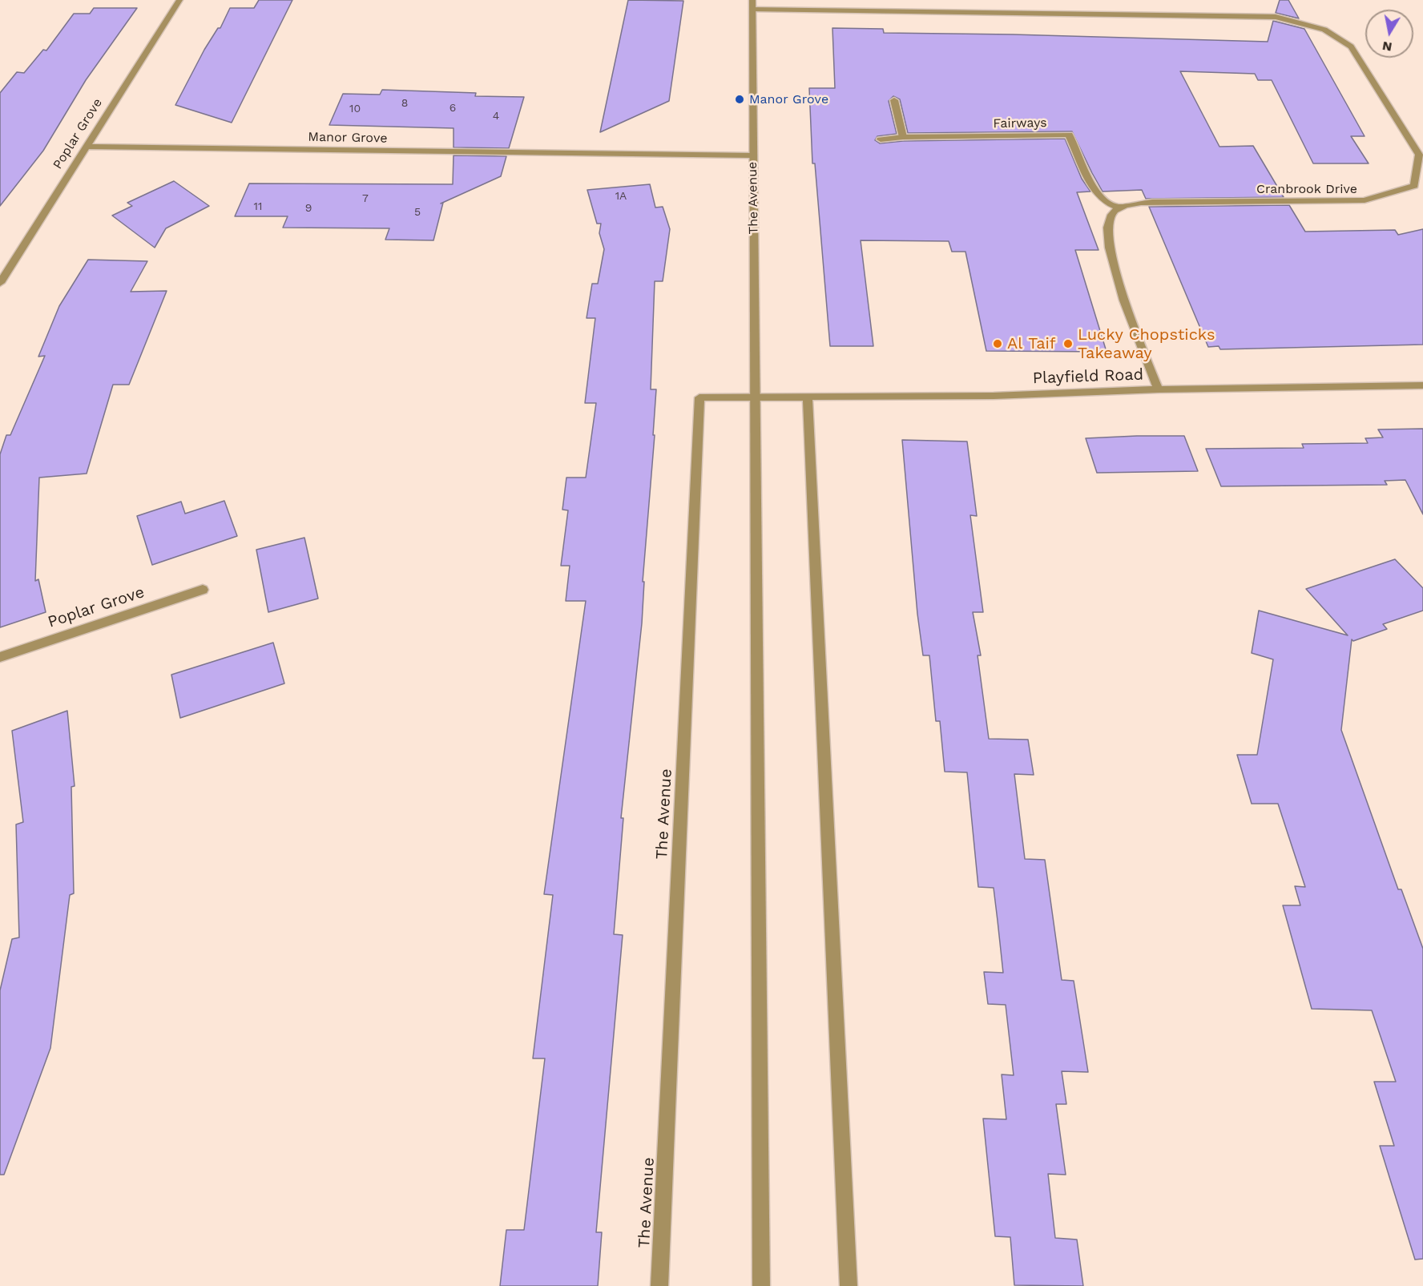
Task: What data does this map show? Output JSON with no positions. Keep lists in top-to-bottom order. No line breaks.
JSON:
{"streets":{"street":["Fairways","Poplar Grove","Manor Grove","Cranbrook Drive","The Avenue","Playfield Road"]},"crossings":[["Fairways","Cranbrook Drive"],["Poplar Grove","Manor Grove"],["Manor Grove","The Avenue"],["Cranbrook Drive","The Avenue"],["The Avenue","Playfield Road"]],"places":["Manor Grove","Al Taif","Lucky Chopsticks Takeaway"],"house_numbers":["8","6","10","4","1A","7","11","9","5"],"north":"bottom"}
